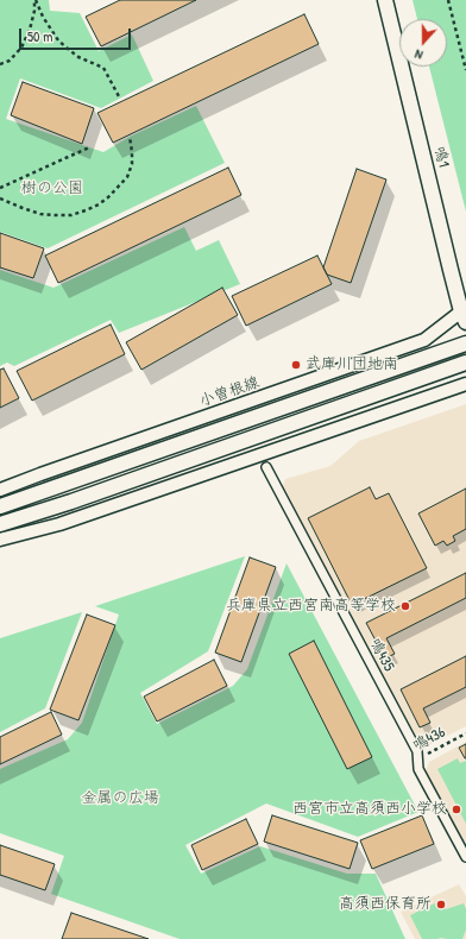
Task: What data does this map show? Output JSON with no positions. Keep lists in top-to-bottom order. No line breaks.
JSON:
{"streets":{"street":["鳴1","小曽根線","鳴435"],"path":["鳴436"]},"crossings":[["鳴1","小曽根線"],["鳴435","鳴436"]],"parks":["樹の公園","金属の広場"],"places":["武庫川団地南","兵庫県立西宮南高等学校","西宮市立高須西小学校","高須西保育所"],"scale_bar":"50 m","north":"bottom"}
